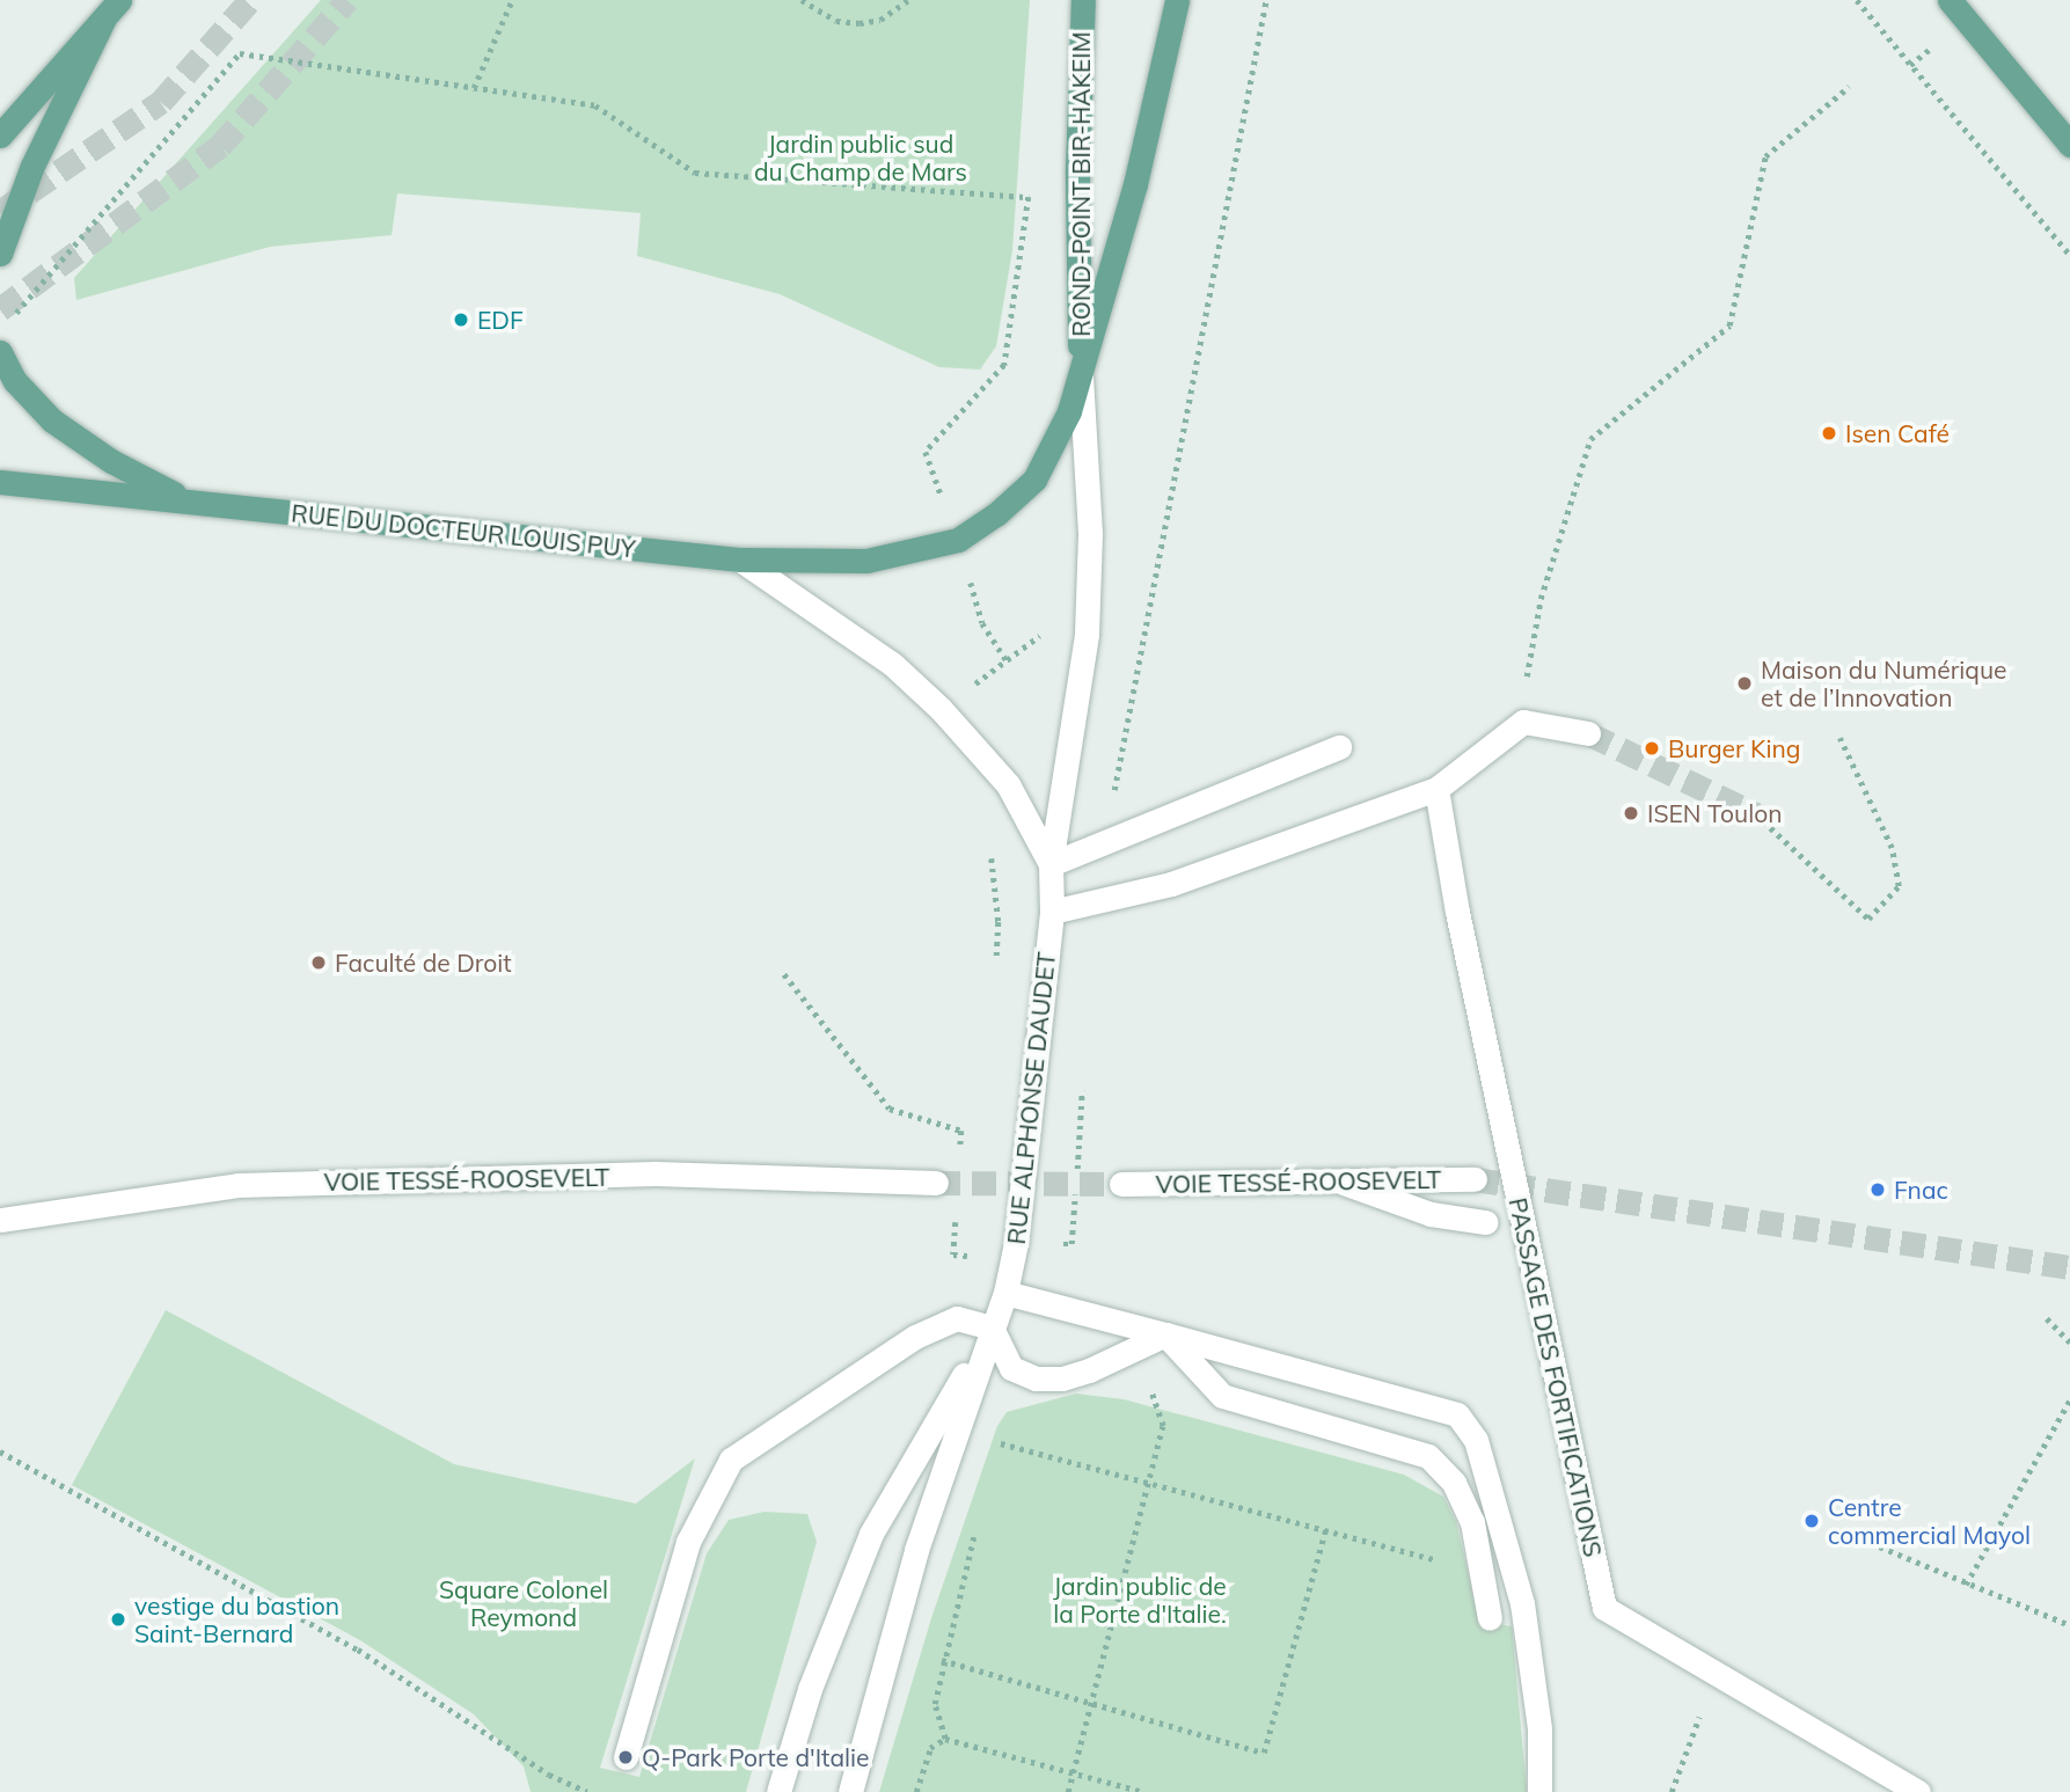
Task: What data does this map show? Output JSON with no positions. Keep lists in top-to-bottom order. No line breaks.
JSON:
{"streets":{"main road":["ROND-POINT BIR-HAKEIM","RUE DU DOCTEUR LOUIS PUY"],"street":["RUE ALPHONSE DAUDET","VOIE TESSÉ-ROOSEVELT","PASSAGE DES FORTIFICATIONS"]},"crossings":[["ROND-POINT BIR-HAKEIM","RUE ALPHONSE DAUDET"],["RUE DU DOCTEUR LOUIS PUY","RUE ALPHONSE DAUDET"]],"parks":["Jardin public sud du Champ de Mars","Jardin public de la Porte d'Italie.","Square Colonel Reymond"],"places":["EDF","Isen Café","Maison du Numérique et de l’Innovation","Burger King","ISEN Toulon","Faculté de Droit","Fnac","Centre commercial Mayol","vestige du bastion Saint-Bernard","Q-Park Porte d'Italie"]}
